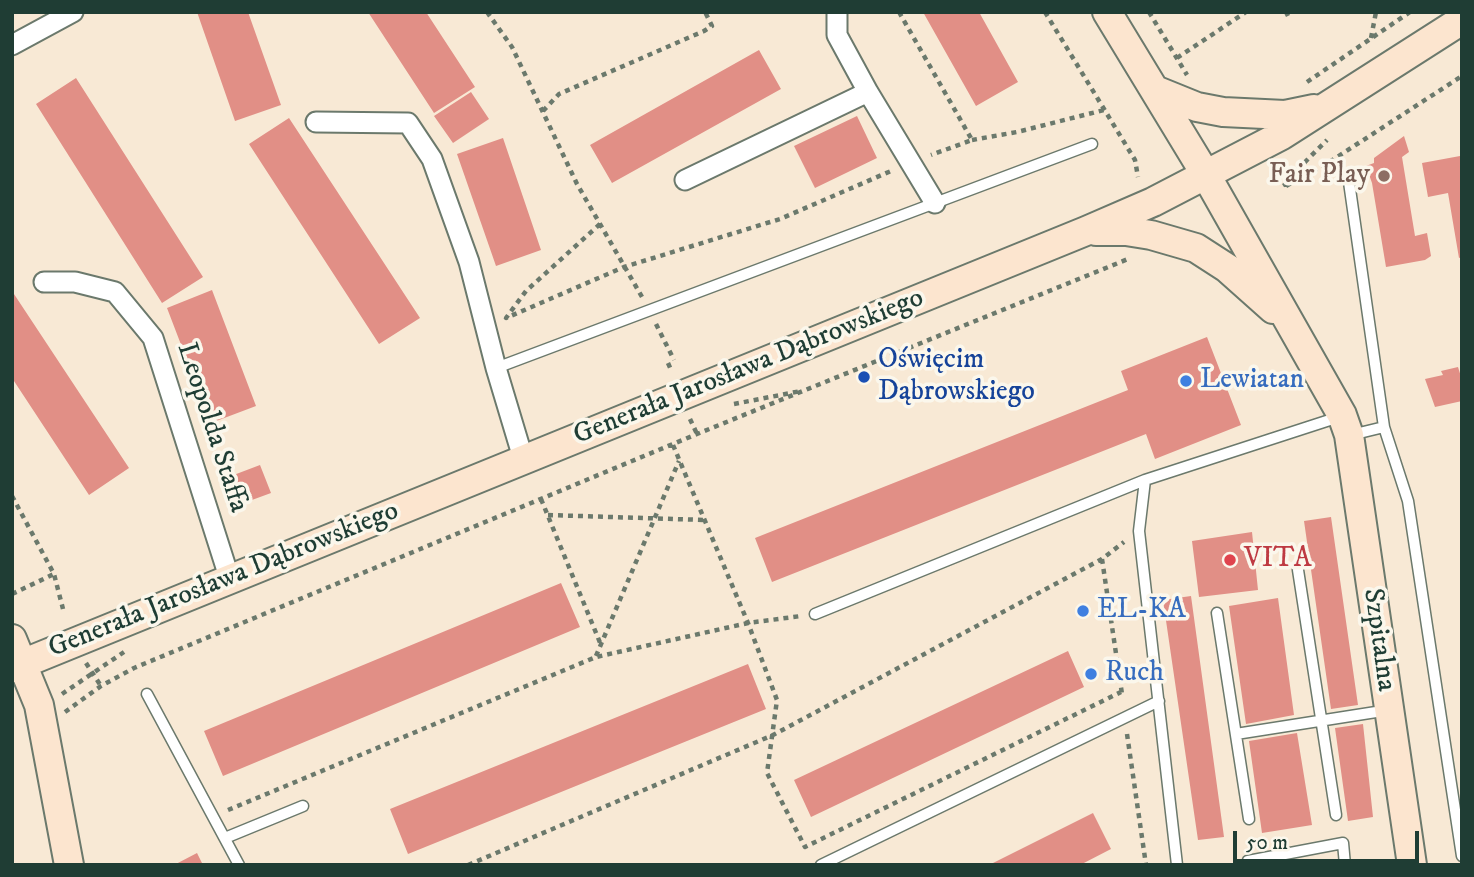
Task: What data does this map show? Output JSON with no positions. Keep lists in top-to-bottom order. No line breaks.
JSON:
{"streets":{"street":["Generała Jarosława Dąbrowskiego","Leopolda Staffa","Szpitalna"]},"crossings":[["Generała Jarosława Dąbrowskiego","Leopolda Staffa"],["Generała Jarosława Dąbrowskiego","Szpitalna"]],"places":["Fair Play","Oświęcim Dąbrowskiego","Lewiatan","VITA","EL-KA","Ruch"],"scale_bar":"50 m"}
